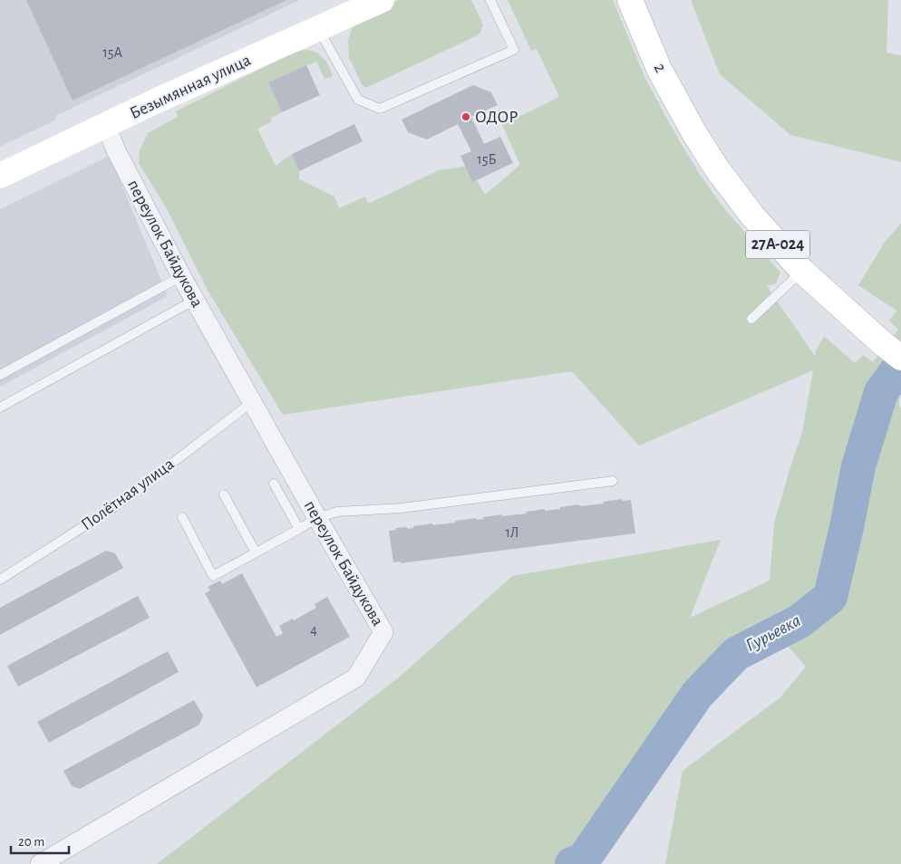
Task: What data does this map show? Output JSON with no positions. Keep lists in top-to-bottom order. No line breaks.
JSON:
{"streets":{"main road":["2","Безымянная улица","27А-024"],"street":["переулок Байдукова"],"lane":["Полётная улица"]},"crossings":[["2","27А-024"],["Безымянная улица","переулок Байдукова"],["переулок Байдукова","Полётная улица"]],"water":["Гурьевка"],"places":["ОДОР"],"house_numbers":["15А","15Б","1Л","4"],"scale_bar":"20 m"}
